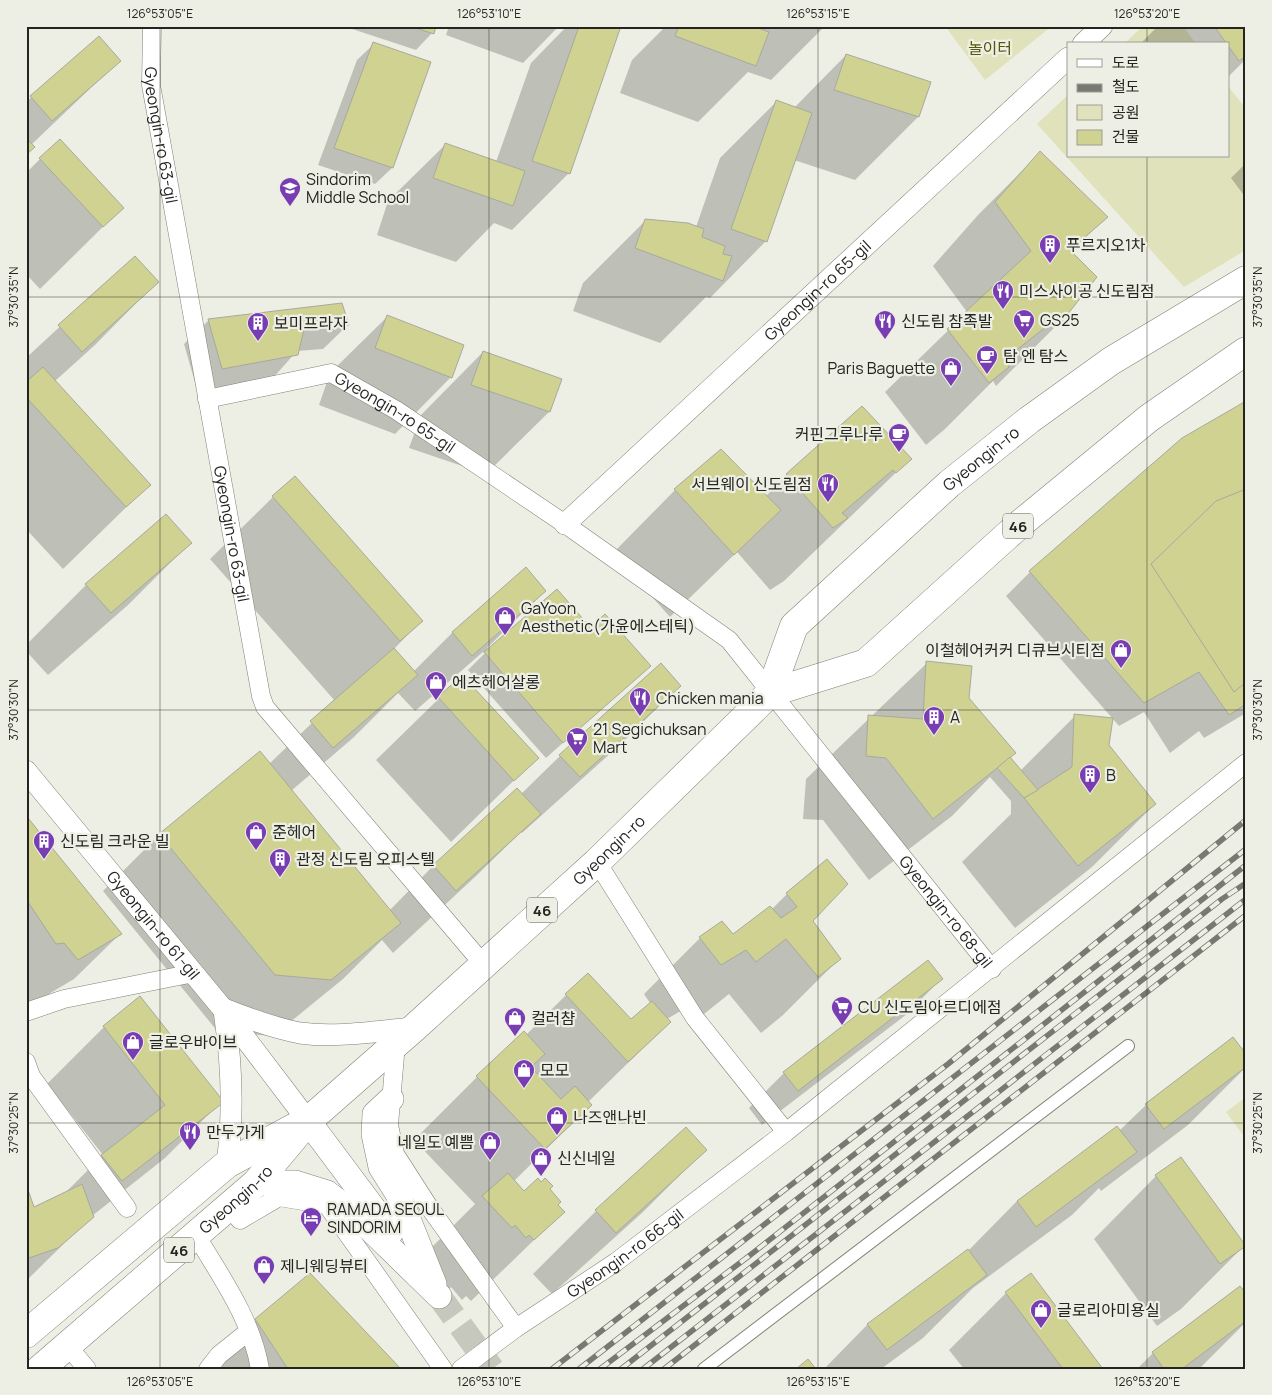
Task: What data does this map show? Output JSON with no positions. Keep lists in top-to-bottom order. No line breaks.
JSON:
{"streets":{"main road":["Gyeongin-ro","46"],"street":["Gyeongin-ro 63-gil","Gyeongin-ro 65-gil","Gyeongin-ro 68-gil","Gyeongin-ro 61-gil","Gyeongin-ro 66-gil"]},"crossings":[["Gyeongin-ro 63-gil","Gyeongin-ro 65-gil"],["Gyeongin-ro 63-gil","Gyeongin-ro"],["Gyeongin-ro 65-gil","Gyeongin-ro"],["Gyeongin-ro 65-gil","Gyeongin-ro 68-gil"],["Gyeongin-ro","Gyeongin-ro 68-gil"],["Gyeongin-ro","Gyeongin-ro 61-gil"],["Gyeongin-ro 68-gil","Gyeongin-ro 66-gil"]],"parks":["놀이터"],"places":{"school or university":["Sindorim Middle School"],"building":["푸르지오1차","보미프라자","A","B","신도림 크라운 빌","관정 신도림 오피스텔"],"restaurant":["미스사이공 신도림점","신도림 참족발","서브웨이 신도림점","Chicken mania","만두가게"],"supermarket":["GS25","21 Segichuksan Mart","CU 신도림아르디에점"],"cafe":["탐 엔 탐스","커핀그루나루"],"shop":["Paris Baguette","GaYoon Aesthetic(가윤에스테틱)","이철헤어커커 디큐브시티점","에츠헤어살롱","준헤어","컬러챰","글로우바이브","모모","나즈앤나빈","네일도 예쁨","신신네일","제니웨딩뷰티","글로리아미용실"],"hotel":["RAMADA SEOUL SINDORIM"]},"legend":["도로","철도","공원","건물"],"coordinates":["126°53'05\"E","126°53'10\"E","126°53'15\"E","126°53'20\"E","37°30'35\"N","37°30'30\"N","37°30'25\"N"]}
